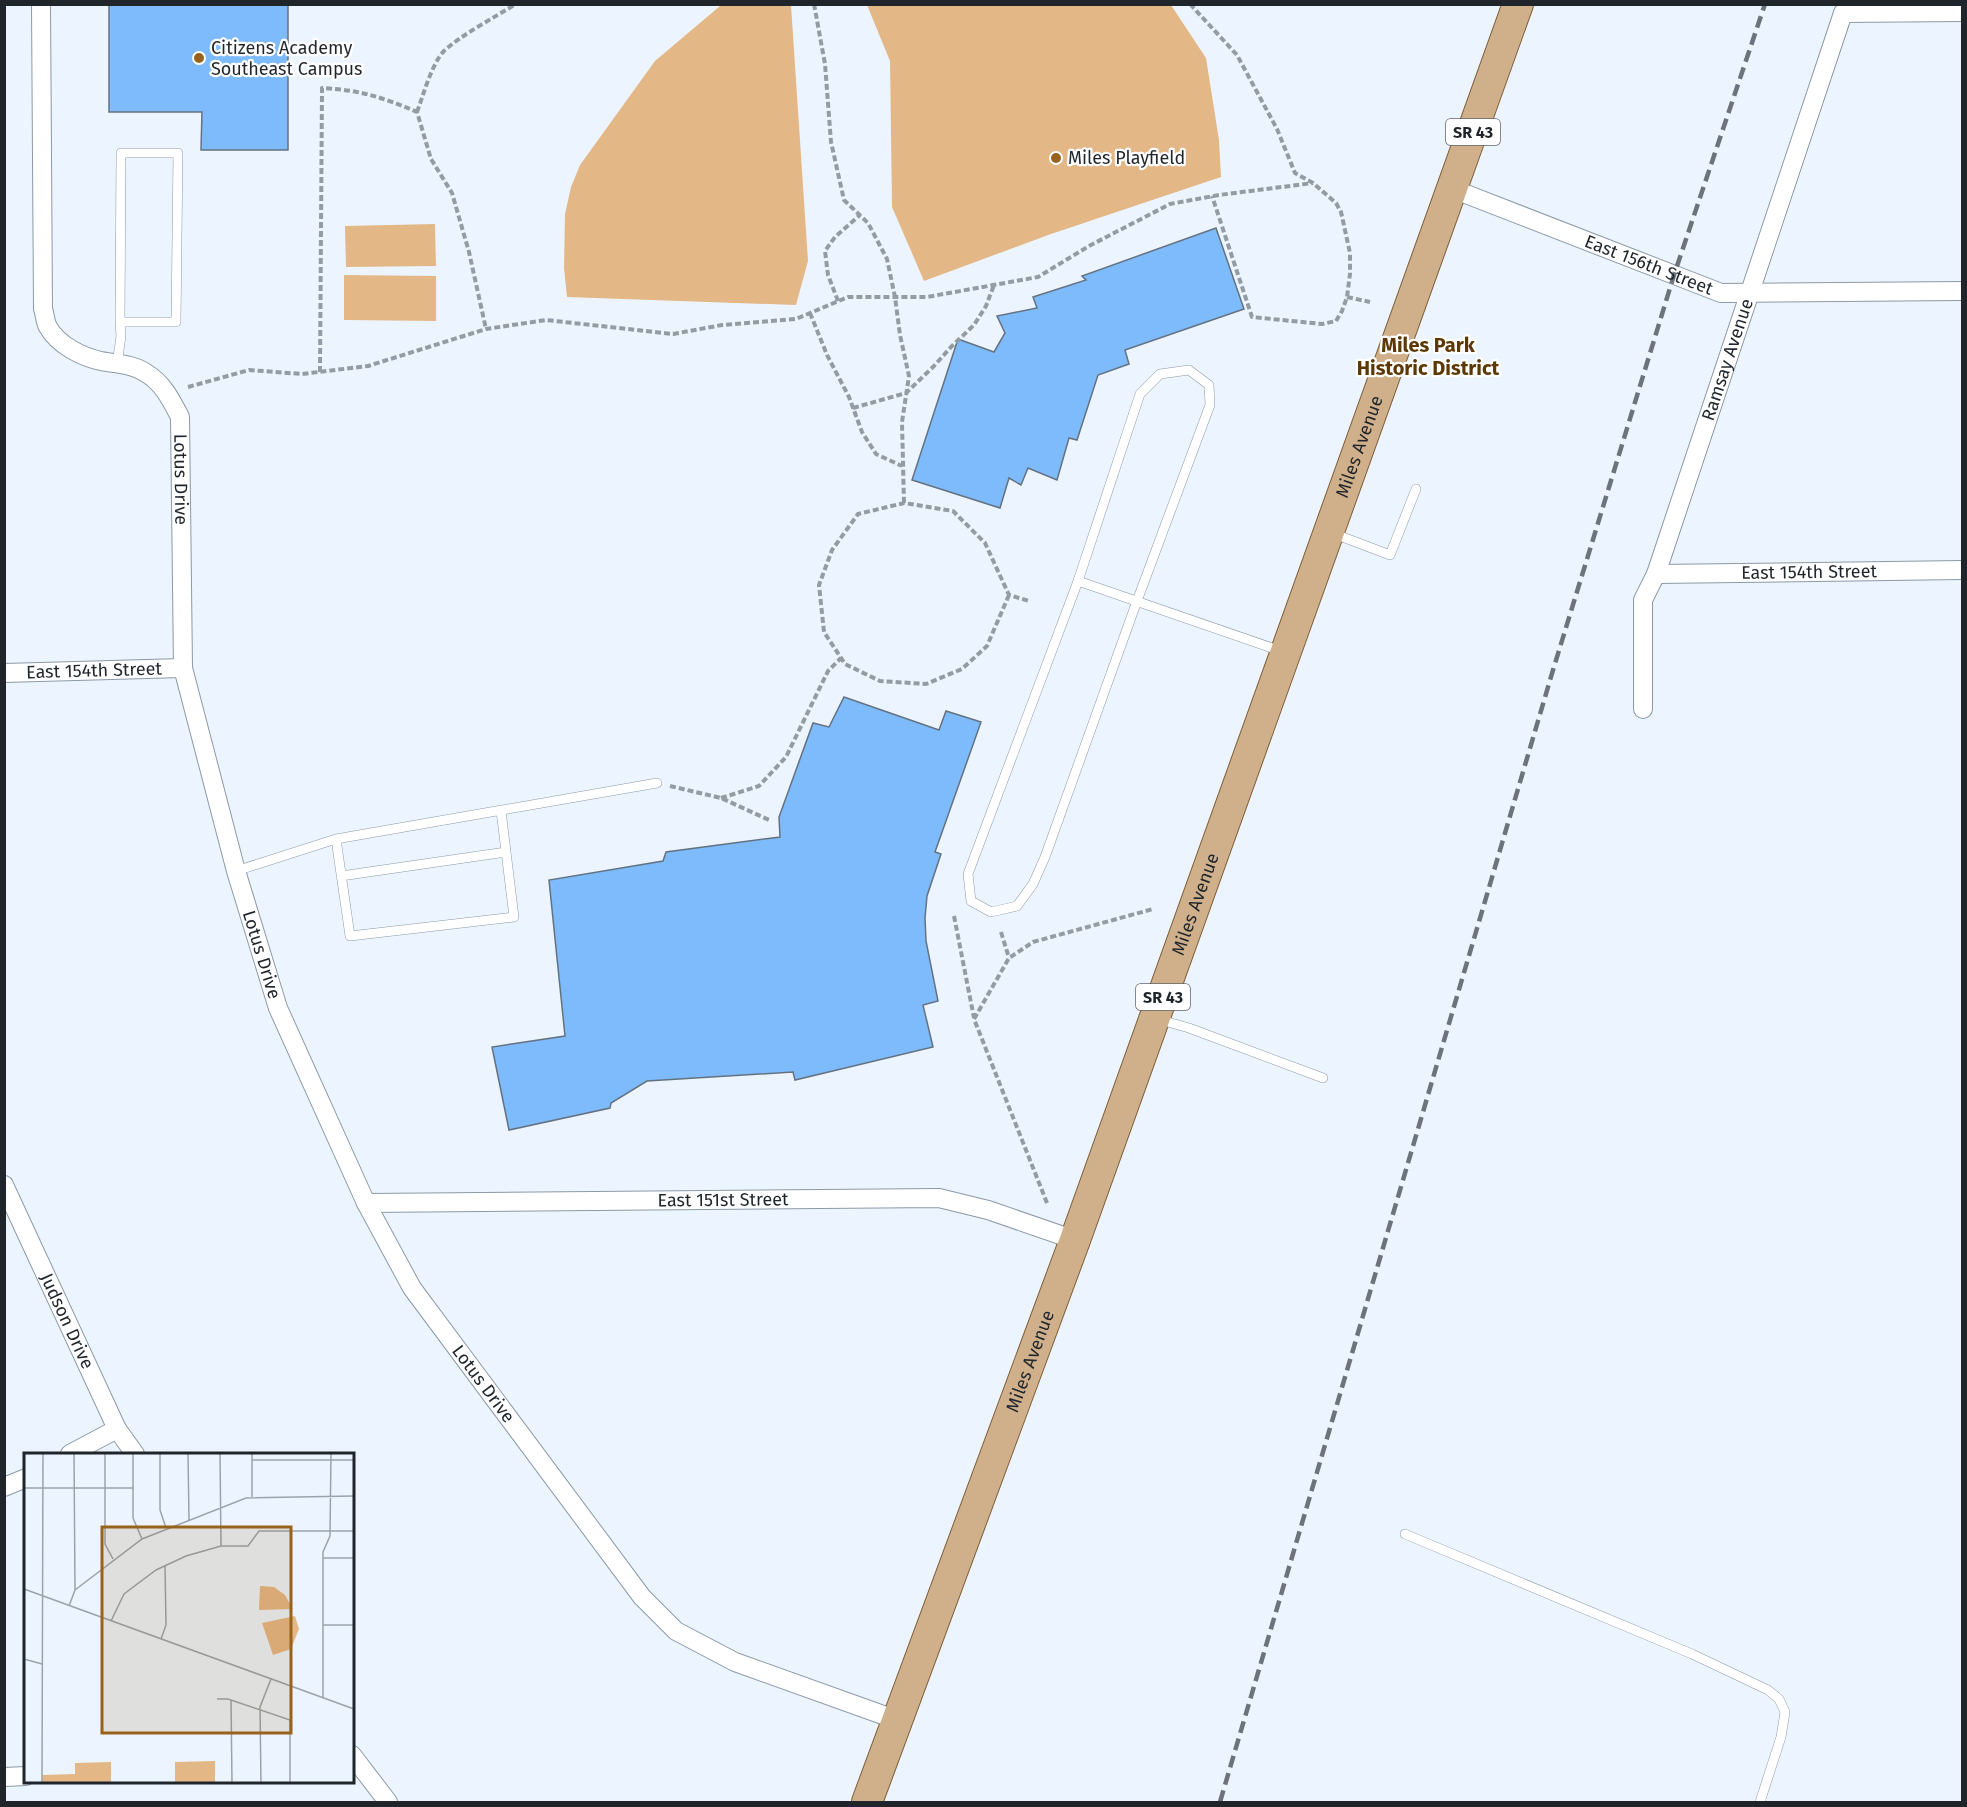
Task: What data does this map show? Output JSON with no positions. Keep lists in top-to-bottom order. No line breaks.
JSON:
{"streets":{"main road":["SR 43","Miles Avenue"],"street":["East 156th Street","Ramsay Avenue","Lotus Drive","East 154th Street","East 151st Street","Judson Drive"]},"crossings":[["East 156th Street","Ramsay Avenue"],["East 156th Street","Miles Avenue"],["Ramsay Avenue","East 154th Street"],["Miles Avenue","Lotus Drive"],["Miles Avenue","East 151st Street"],["Lotus Drive","East 154th Street"],["Lotus Drive","East 151st Street"]],"districts":["Miles Park Historic District"],"places":["Citizens Academy Southeast Campus","Miles Playfield"]}
